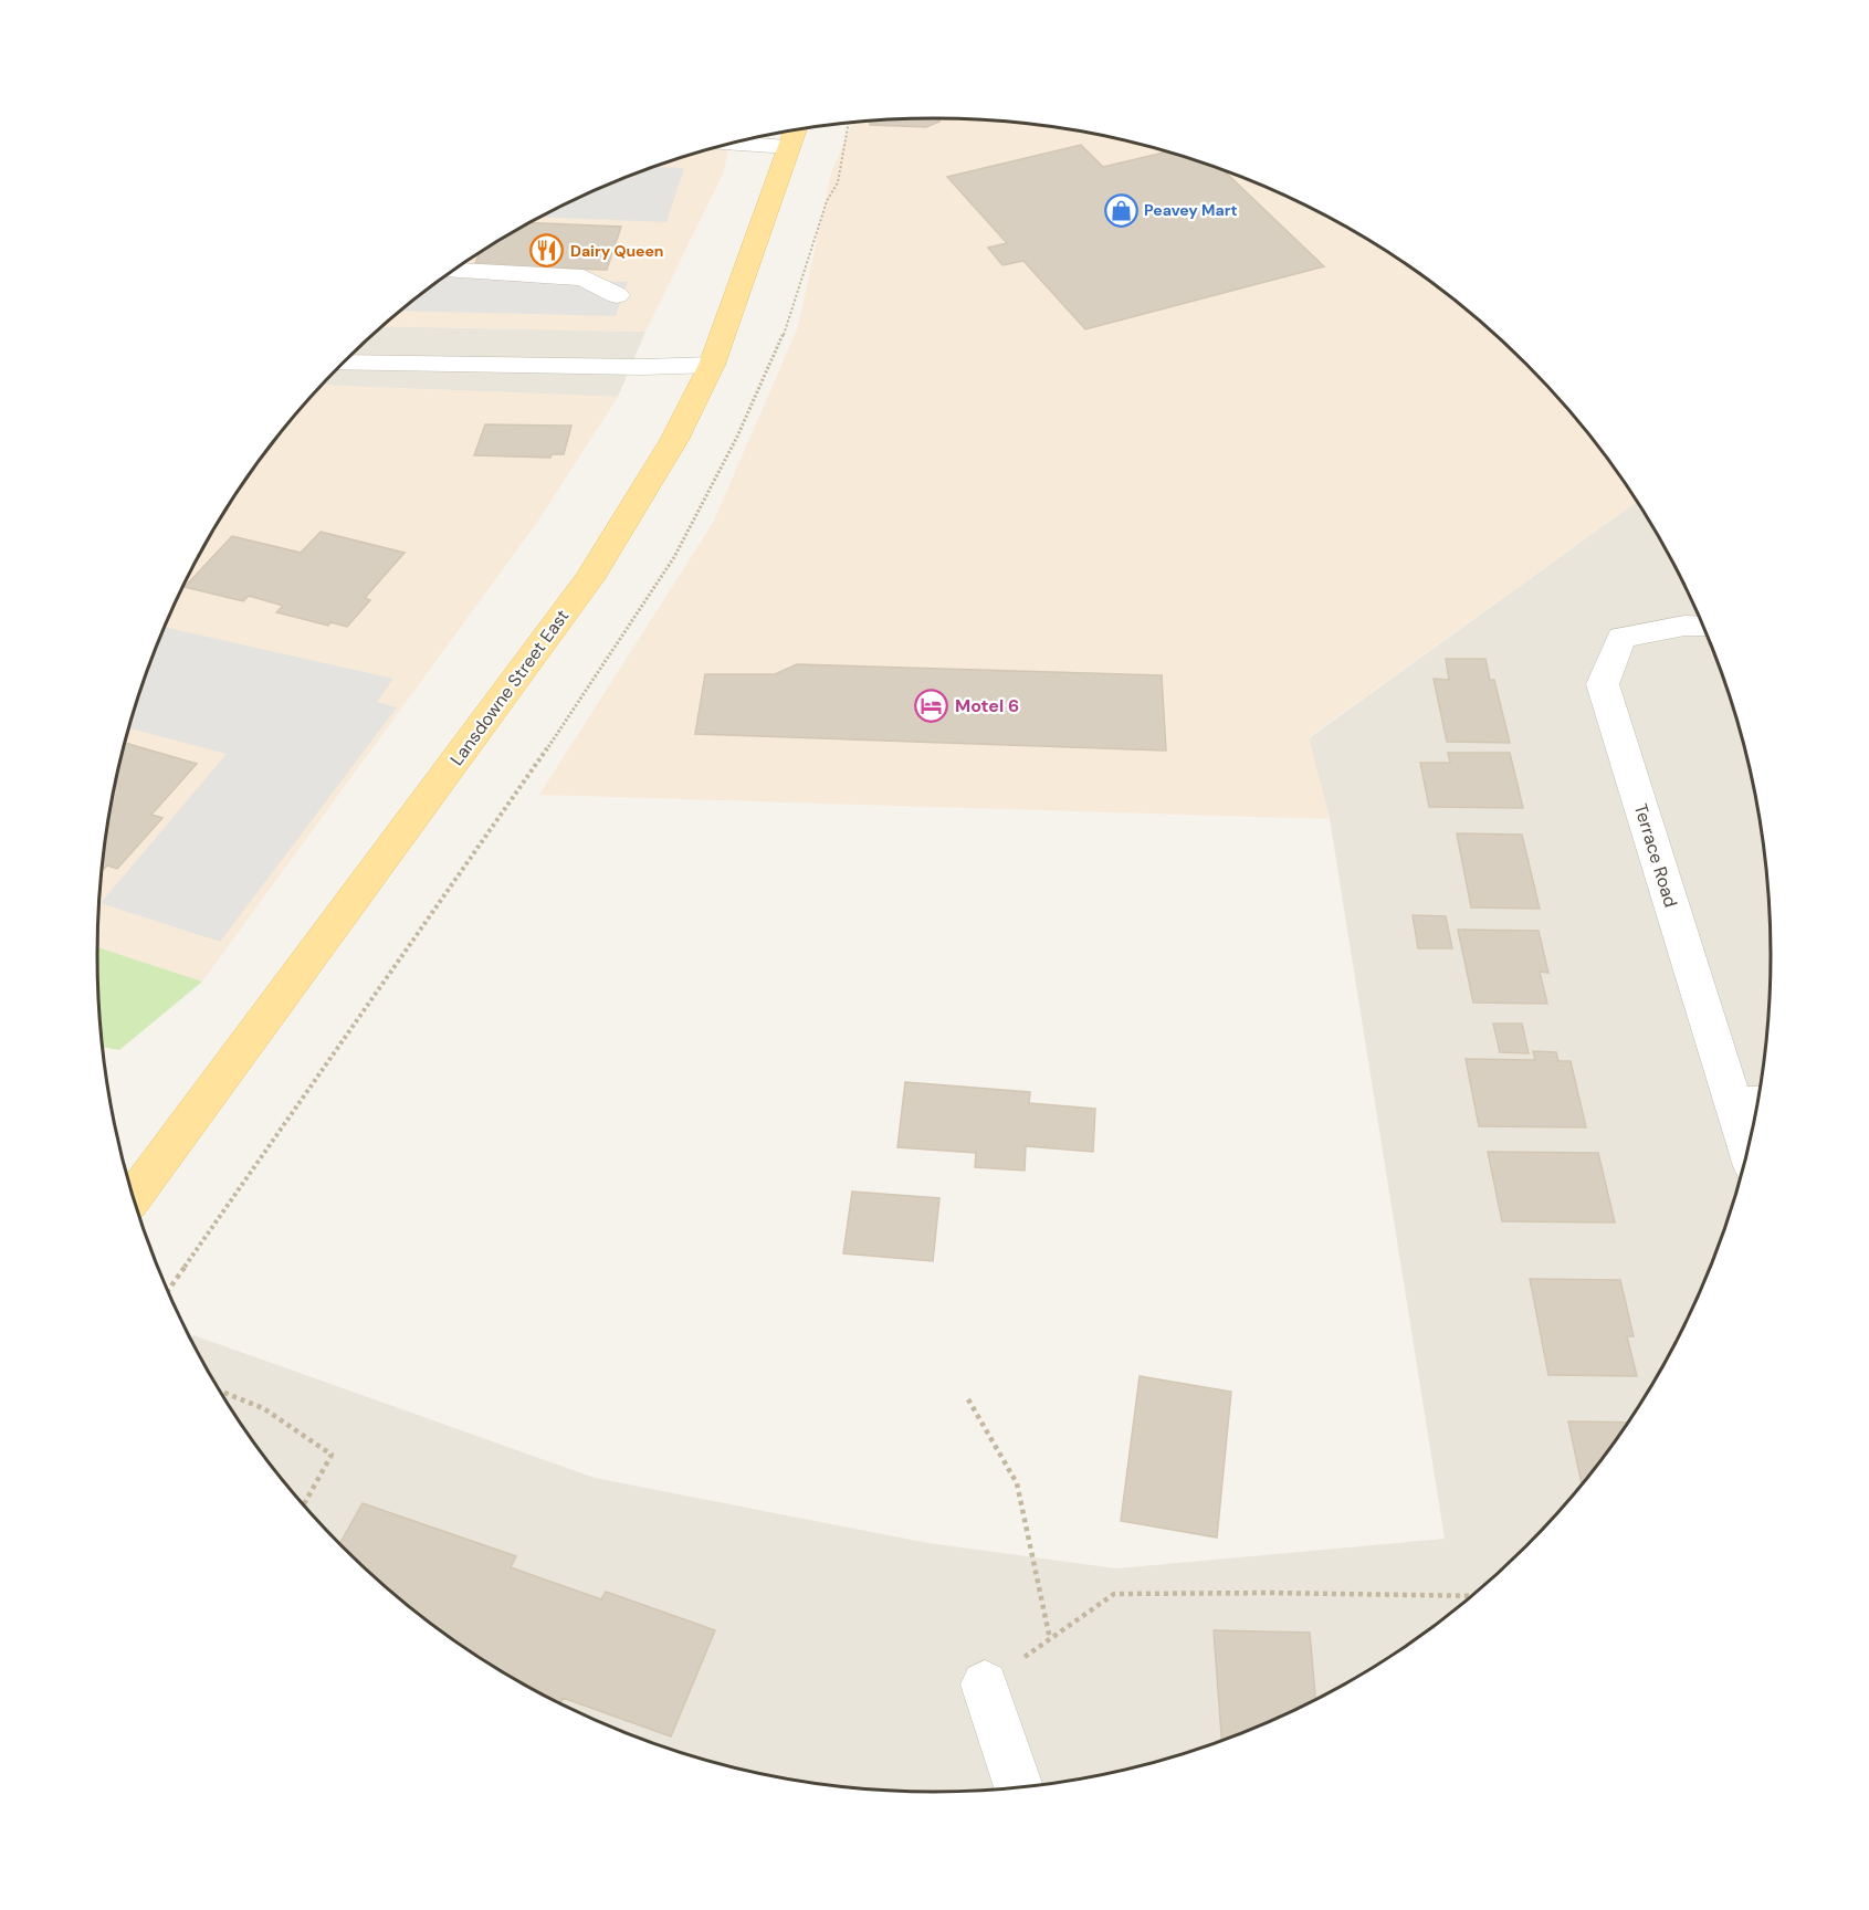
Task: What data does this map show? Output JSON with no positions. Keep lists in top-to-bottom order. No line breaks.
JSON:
{"streets":{"main road":["Lansdowne Street East"],"street":["Terrace Road"]},"places":{"shop":["Peavey Mart"],"restaurant":["Dairy Queen"],"hotel":["Motel 6"]}}
